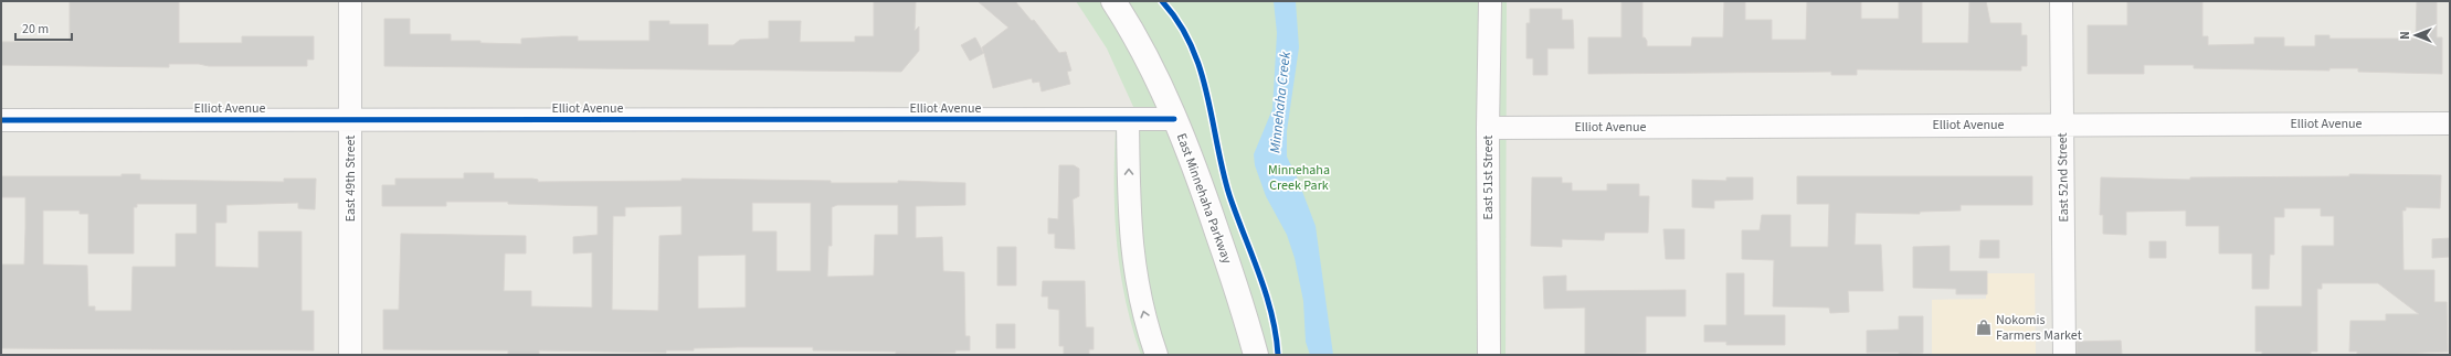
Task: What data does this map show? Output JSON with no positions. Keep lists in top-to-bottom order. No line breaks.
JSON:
{"streets":{"street":["Elliot Avenue","East 51st Street","East 52nd Street","East 49th Street","East Minnehaha Parkway"]},"crossings":[["Elliot Avenue","East 51st Street"],["Elliot Avenue","East 52nd Street"],["Elliot Avenue","East 49th Street"],["Elliot Avenue","East Minnehaha Parkway"]],"water":["Minnehaha Creek"],"parks":["Minnehaha Creek Park"],"places":{"shop":["Nokomis Farmers Market"]},"scale_bar":"20 m","north":"left"}
